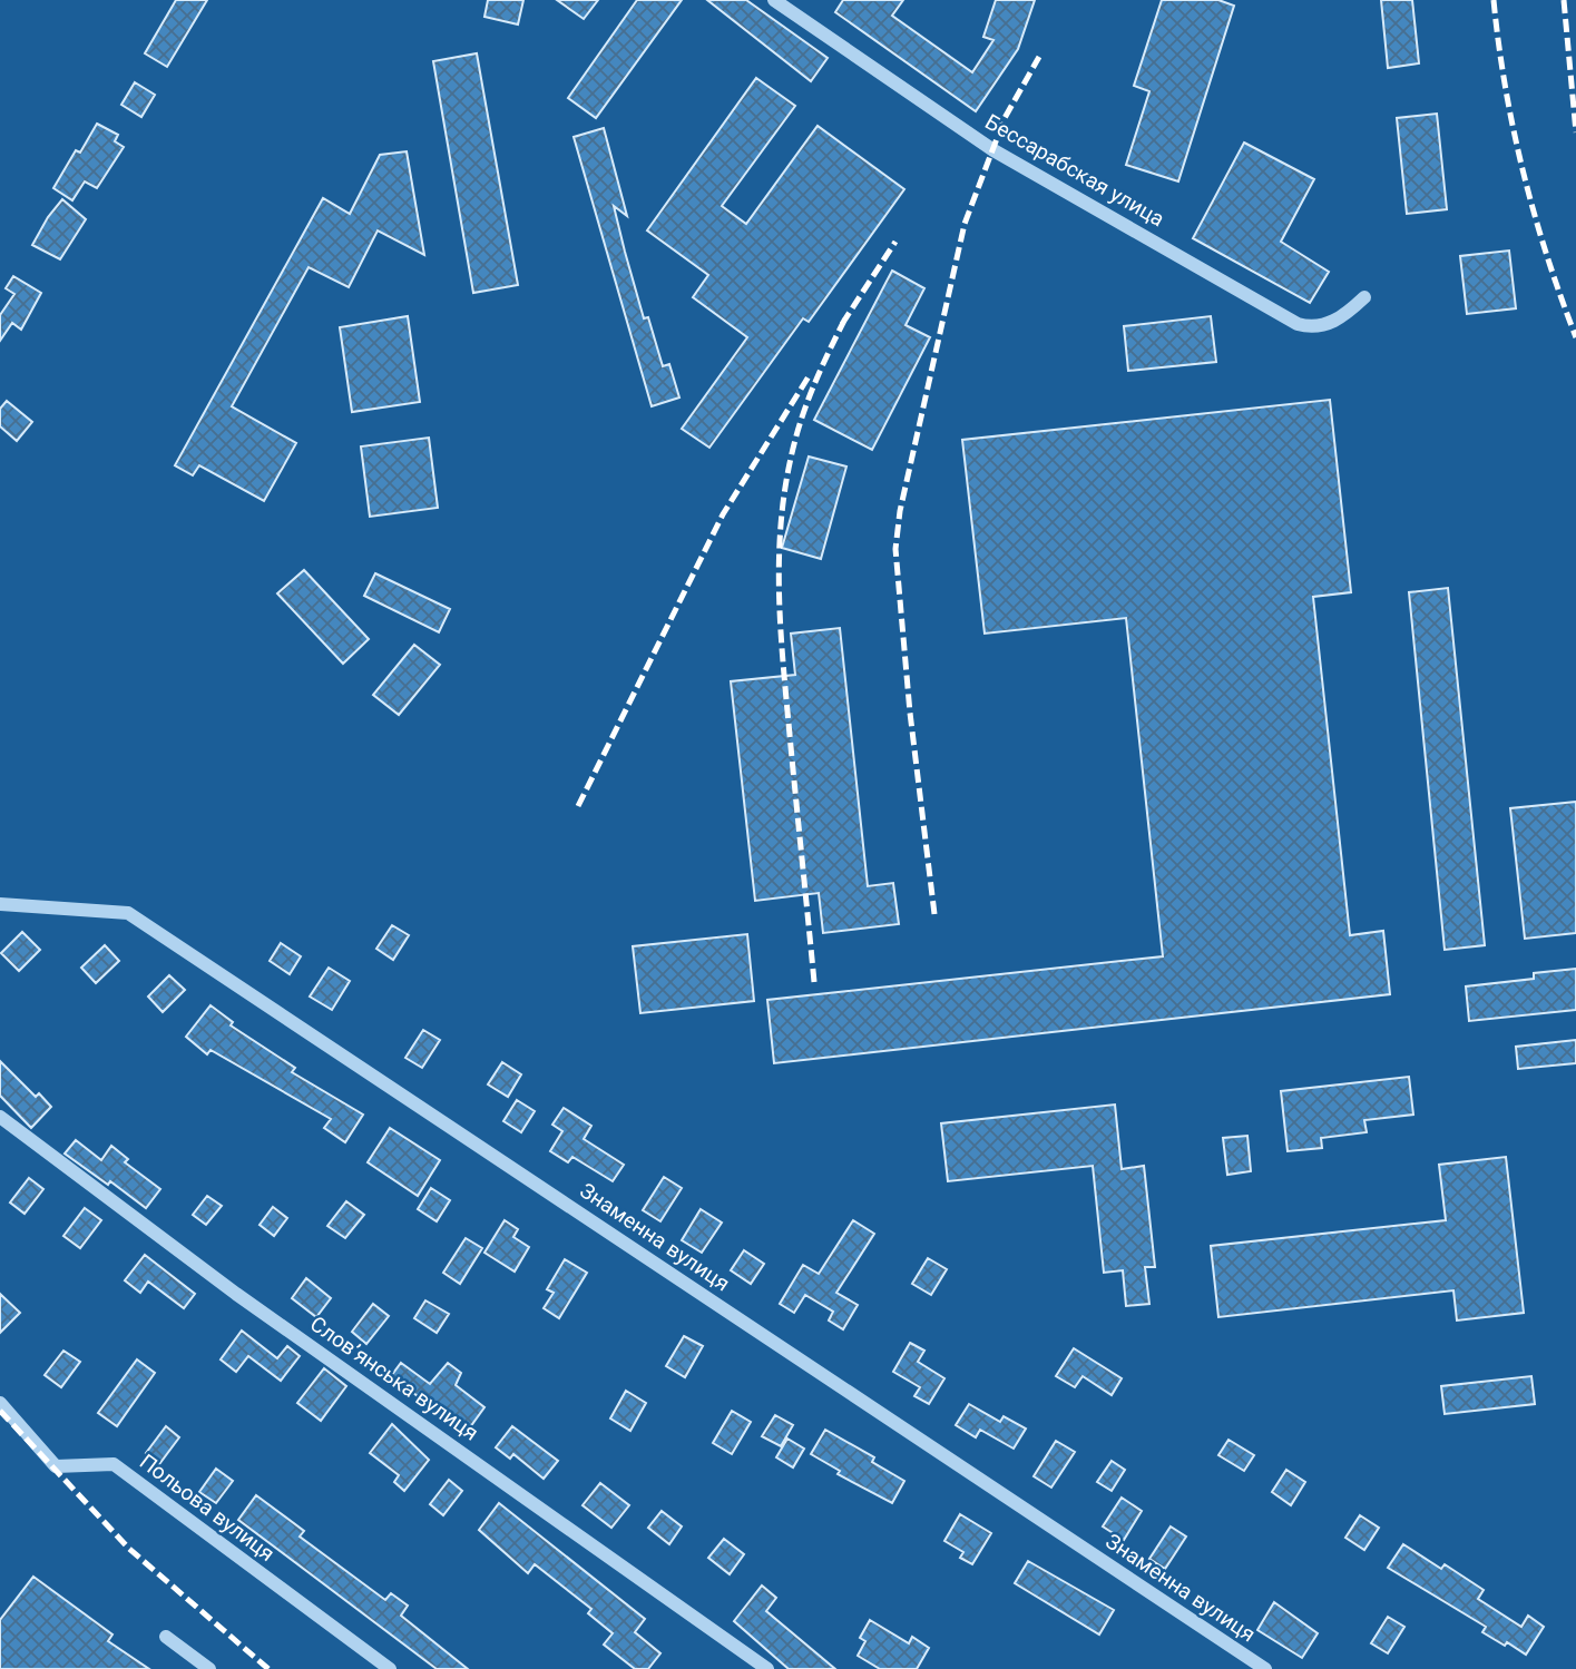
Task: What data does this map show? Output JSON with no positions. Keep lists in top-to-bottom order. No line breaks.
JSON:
{"streets":{"street":["Бессарабская улица","Знаменна вулиця","Слов’янська вулиця","Польова вулиця"]}}
